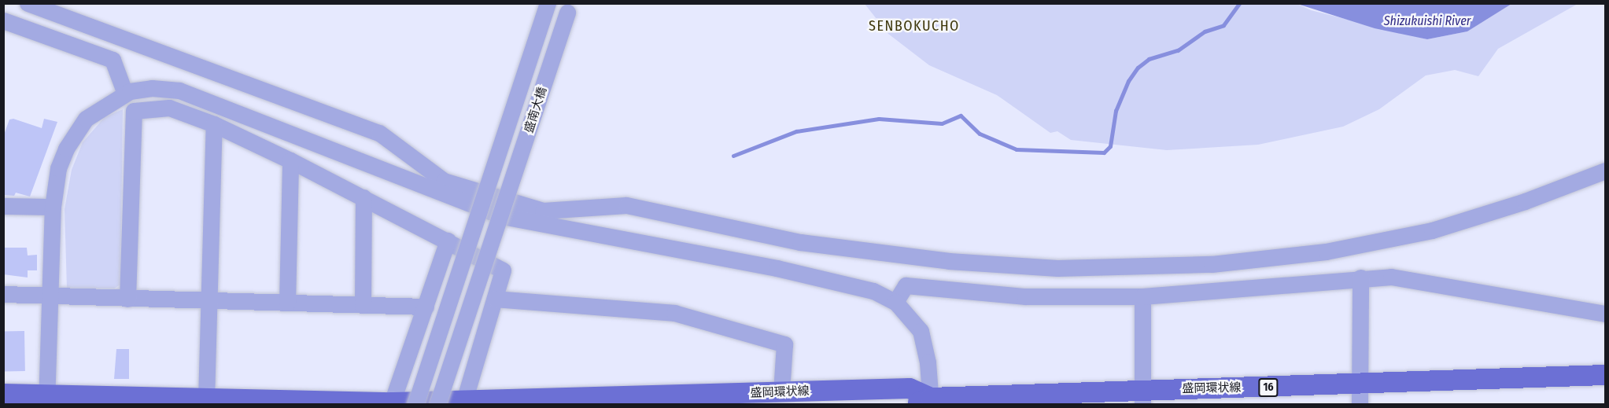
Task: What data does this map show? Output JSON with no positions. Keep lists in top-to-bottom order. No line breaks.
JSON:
{"streets":{"main road":["16","盛岡環状線"],"street":["盛南大橋"]},"districts":["SENBOKUCHO"],"water":["Shizukuishi River"]}
